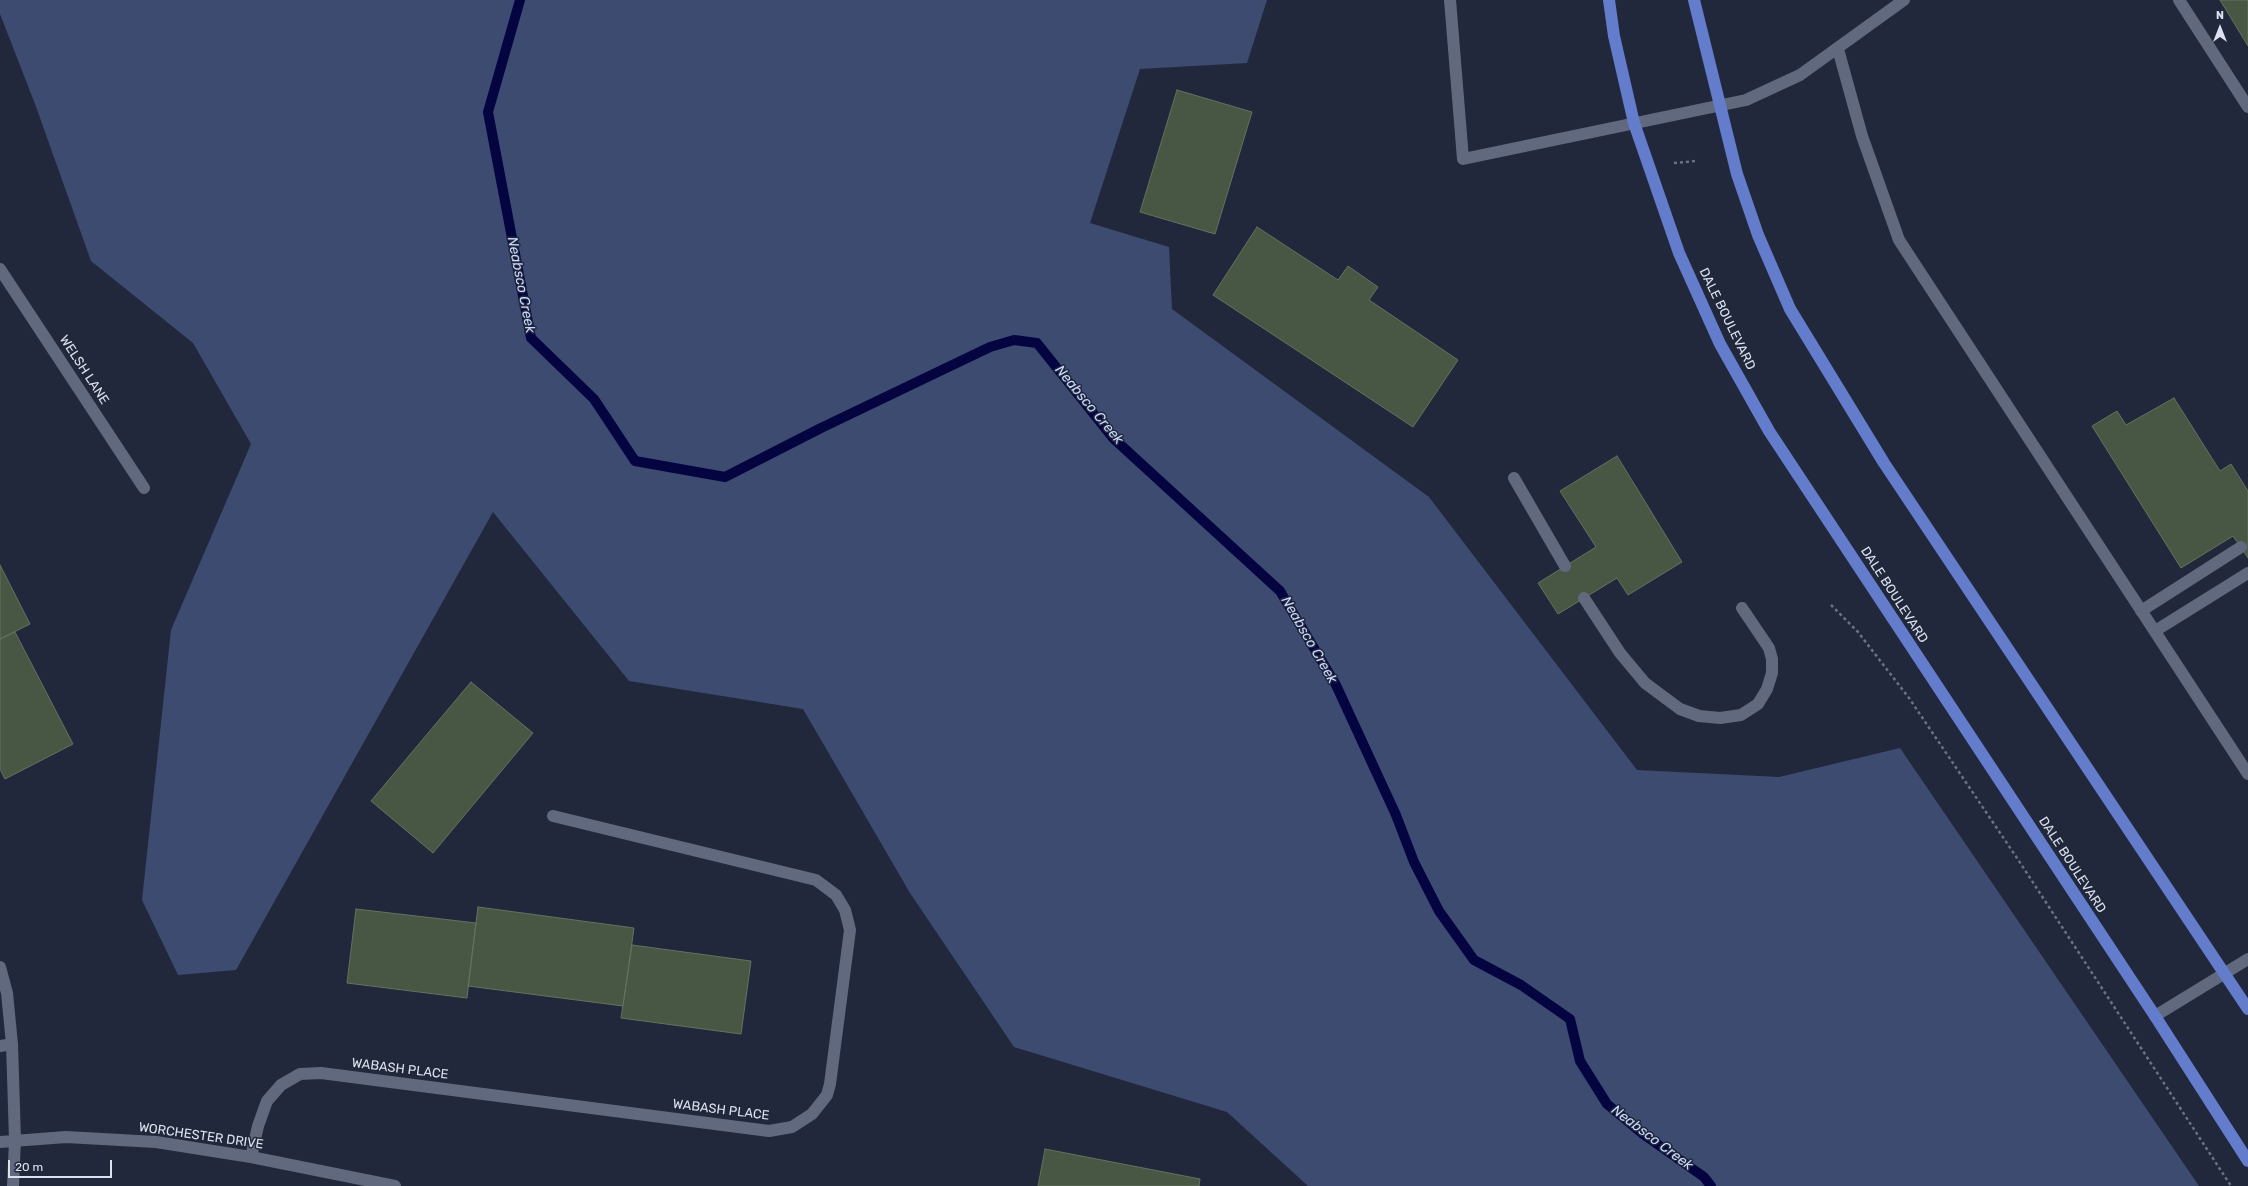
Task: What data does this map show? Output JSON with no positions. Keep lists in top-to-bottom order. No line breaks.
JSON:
{"streets":{"main road":["DALE BOULEVARD"],"street":["WELSH LANE","WABASH PLACE","WORCHESTER DRIVE"]},"crossings":[["WABASH PLACE","WORCHESTER DRIVE"]],"water":["Neabsco Creek"],"scale_bar":"20 m","north":"top"}
